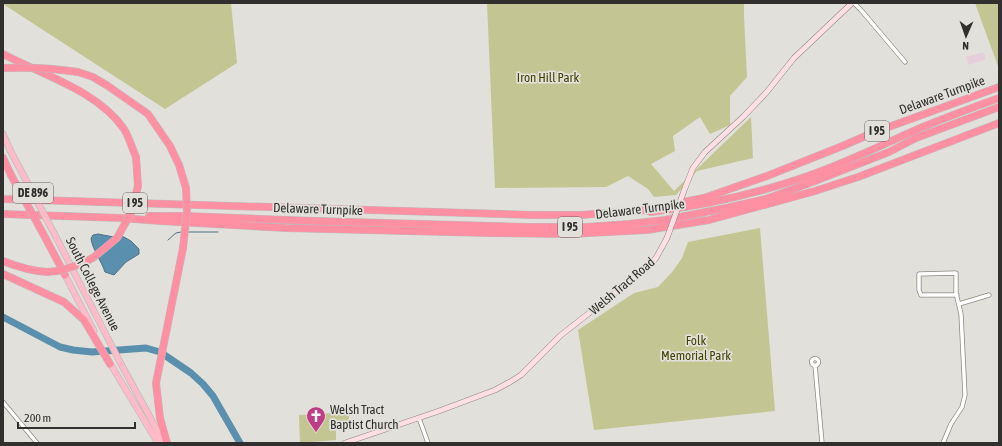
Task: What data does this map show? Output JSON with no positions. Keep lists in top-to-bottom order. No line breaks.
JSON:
{"streets":{"highway":["Delaware Turnpike","I 95","DE 896","South College Avenue"],"street":["Welsh Tract Road"]},"parks":["Iron Hill Park","Folk Memorial Park"],"places":{"church":["Welsh Tract Baptist Church"]},"scale_bar":"200 m","north":"bottom"}
